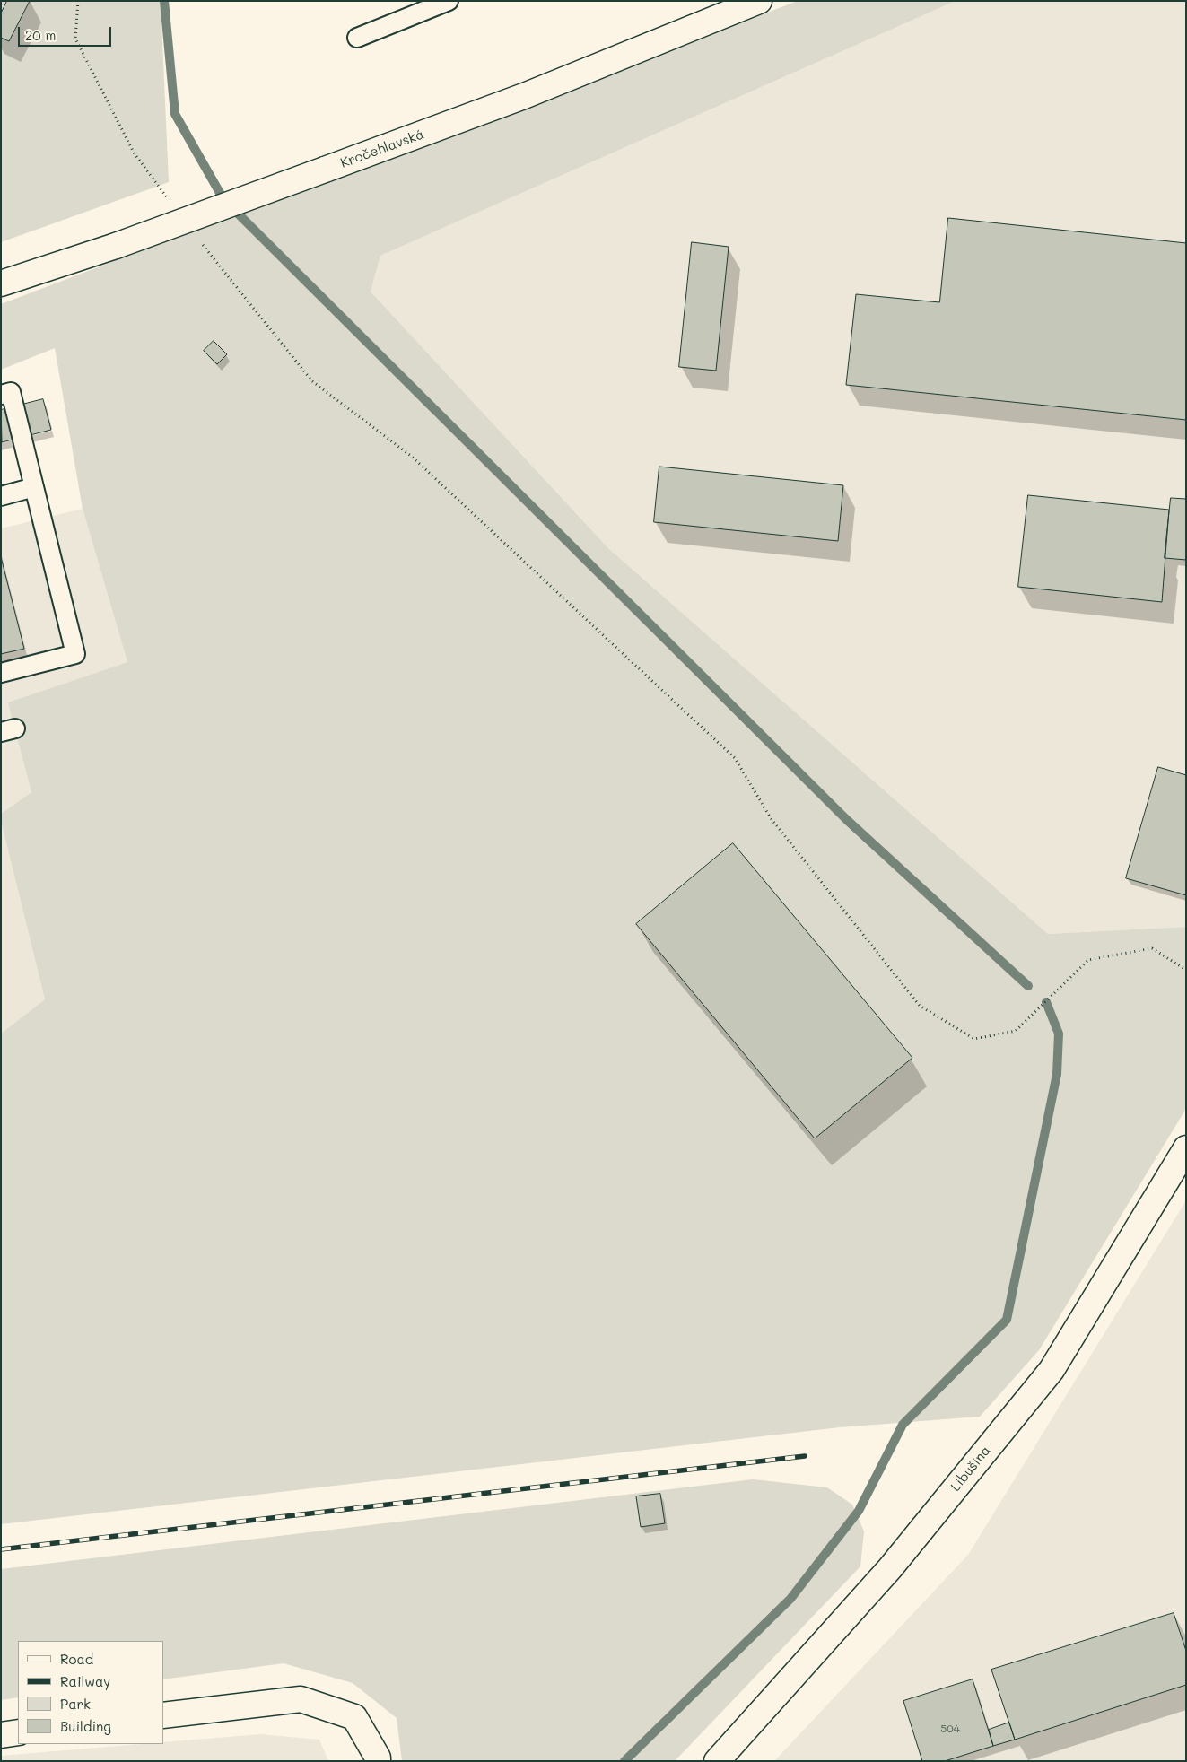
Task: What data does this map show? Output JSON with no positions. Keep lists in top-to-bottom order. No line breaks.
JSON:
{"streets":{"main road":["Kročehlavská","Libušina"]},"house_numbers":["504"],"legend":["Road","Railway","Park","Building"],"scale_bar":"20 m"}
